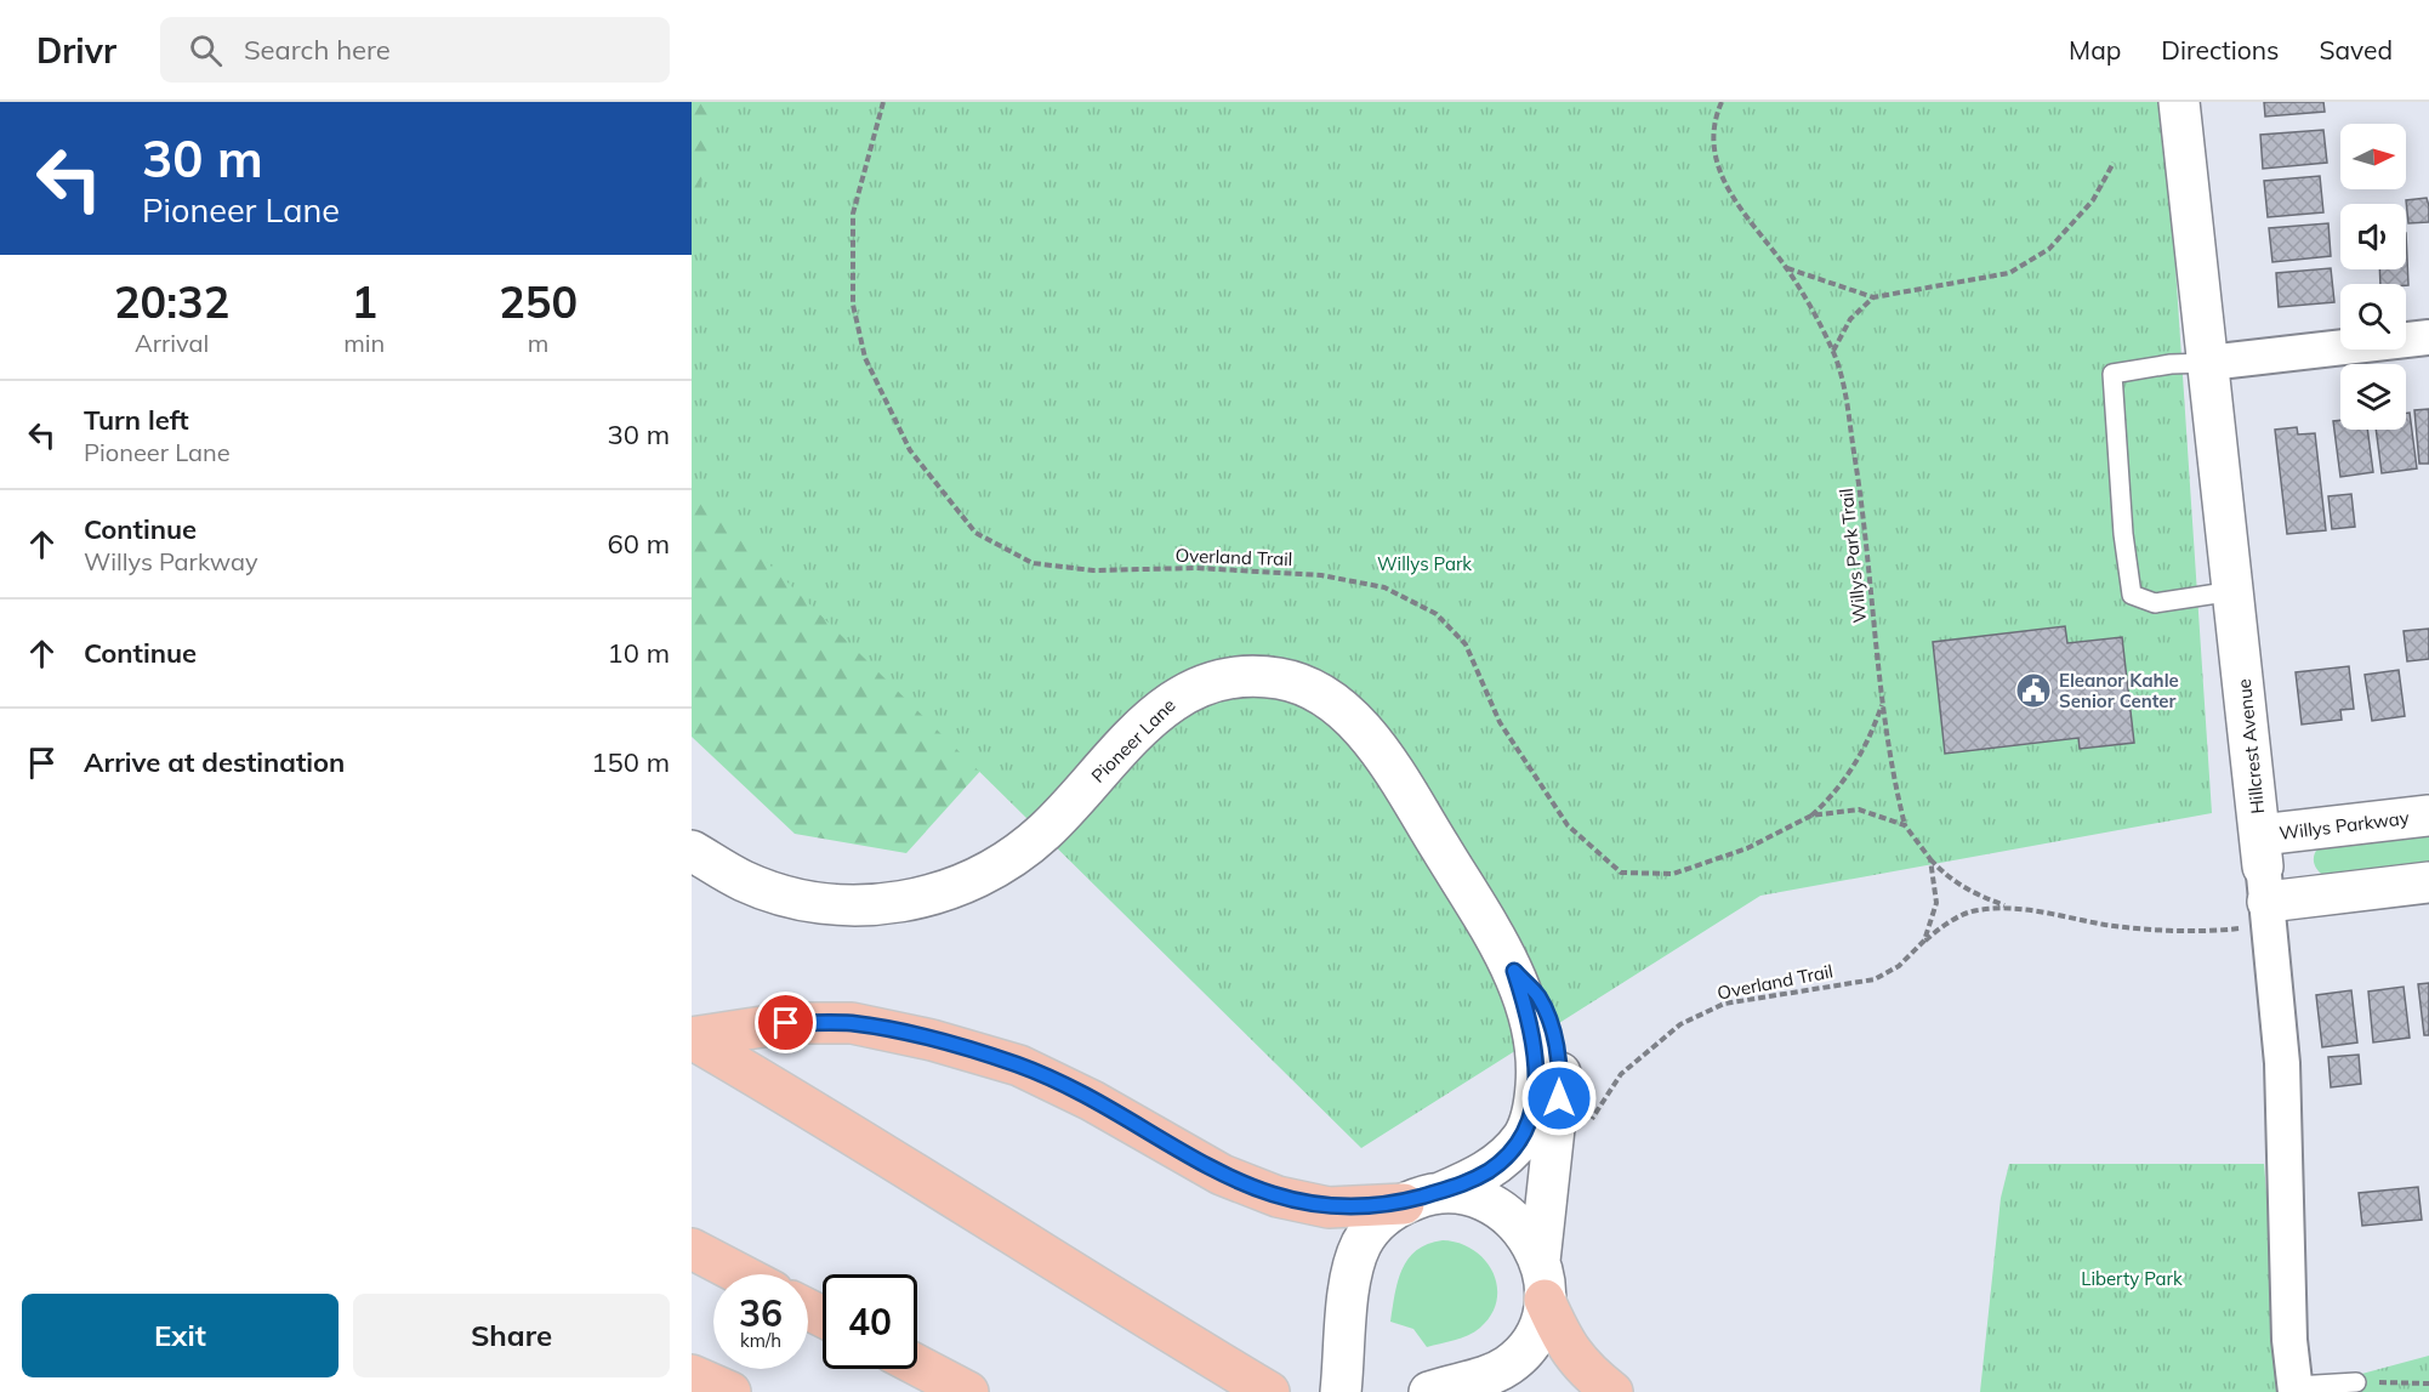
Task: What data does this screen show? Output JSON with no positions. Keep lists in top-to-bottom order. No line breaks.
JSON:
{"streets":{"street":["Pioneer Lane","Hillcrest Avenue","Willys Parkway"],"path":["Willys Park Trail","Overland Trail"]},"crossings":[["Willys Park Trail","Overland Trail"],["Hillcrest Avenue","Willys Parkway"]],"parks":["Willys Park","Liberty Park"],"places":{"public building":["Eleanor Kahle Senior Center"]},"north":"right","page":{"header":"Drivr","search":"Search here","nav":["Map","Directions","Saved"],"turn":["30 m","Pioneer Lane"],"eta":["20:32","Arrival","1","min","250","m"],"list":[{"name":"Turn left","note":"Pioneer Lane","value":"30 m"},{"name":"Continue","note":"Willys Parkway","value":"60 m"},{"name":"Continue","value":"10 m"},{"name":"Arrive at destination","value":"150 m"}],"speed":"36 km/h","limit":"40","buttons":["Exit","Share"]}}
